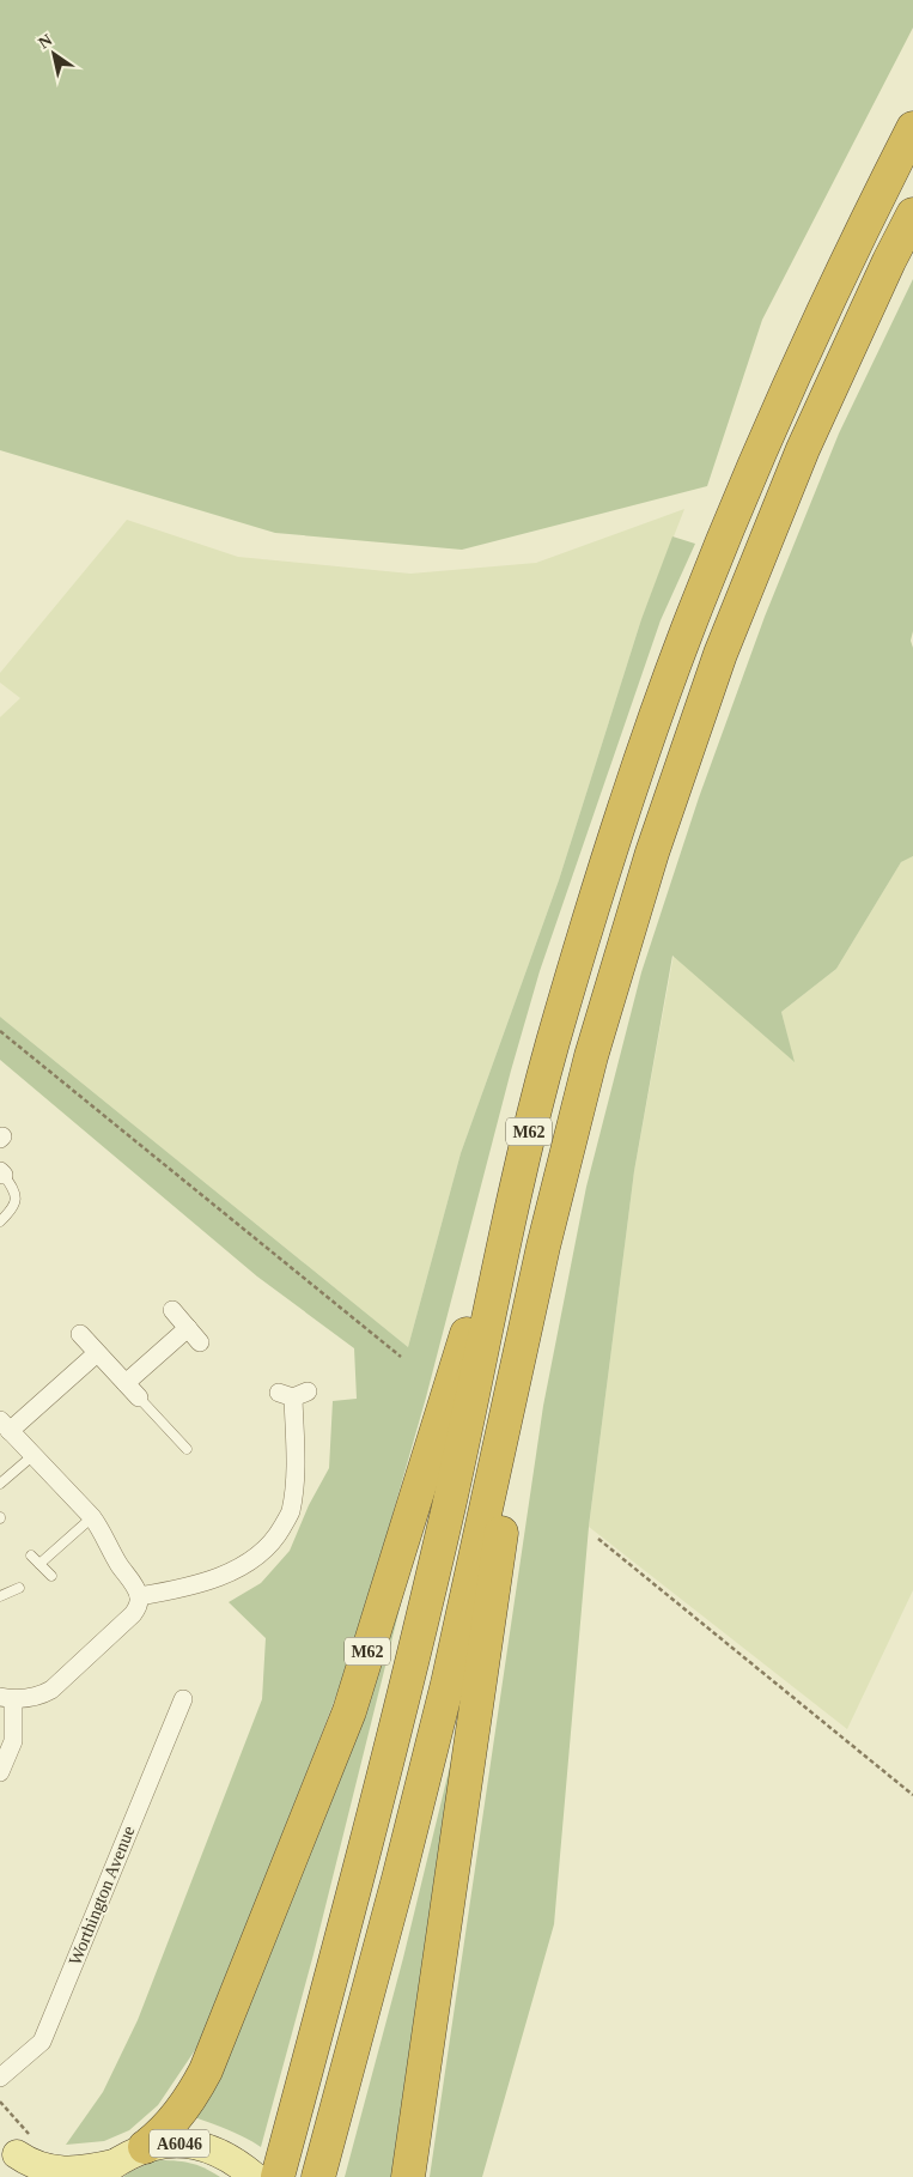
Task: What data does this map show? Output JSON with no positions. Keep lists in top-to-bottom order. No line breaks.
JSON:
{"streets":{"highway":["M62"],"main road":["A6046"],"street":["Worthington Avenue"]},"crossings":[["M62","A6046"]],"north":"top left"}
